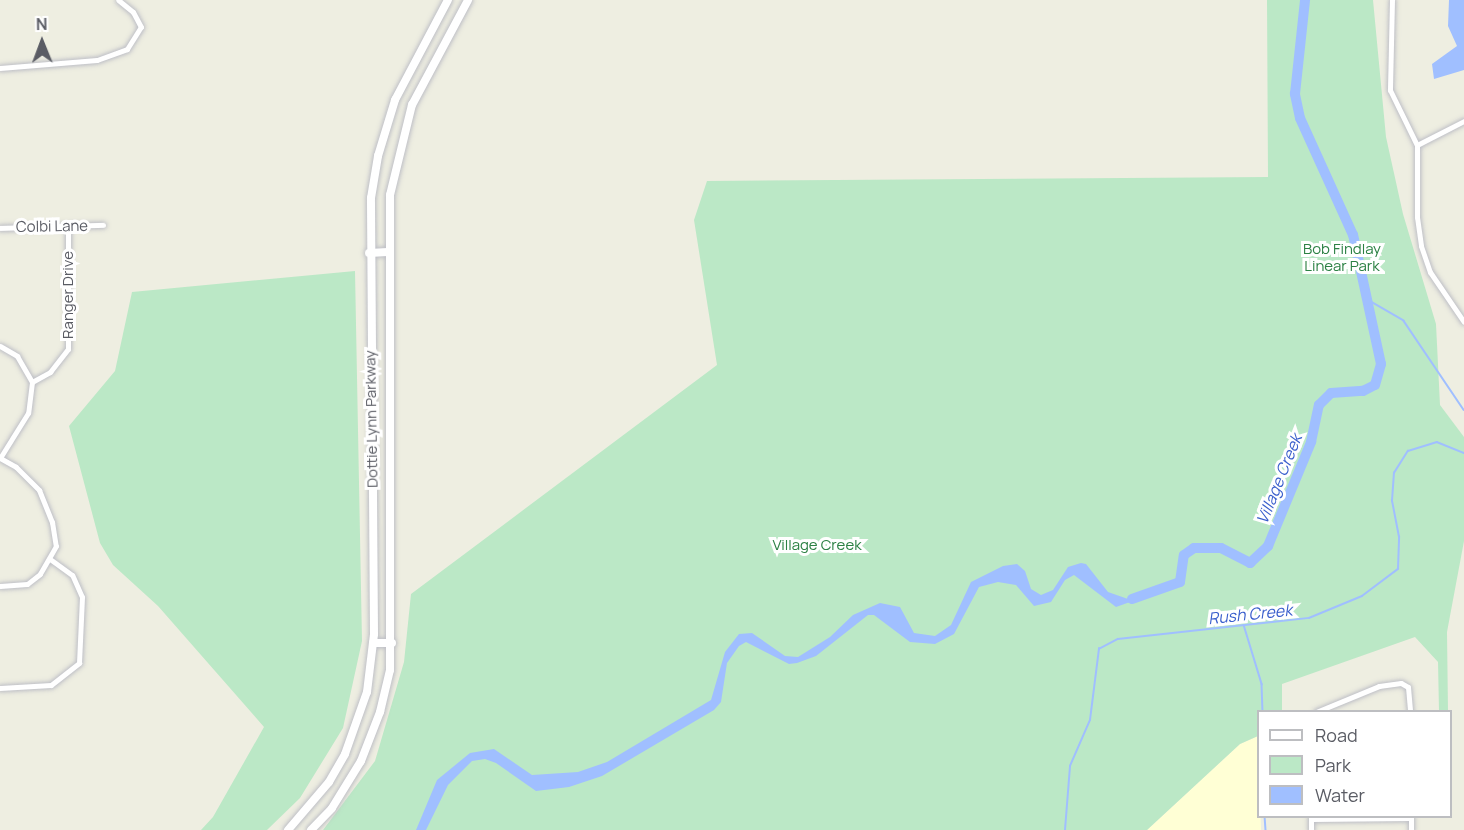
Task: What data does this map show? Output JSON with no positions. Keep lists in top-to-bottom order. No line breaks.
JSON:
{"streets":{"main road":["Dottie Lynn Parkway"],"street":["Colbi Lane","Ranger Drive"]},"crossings":[["Colbi Lane","Ranger Drive"]],"water":["Village Creek","Rush Creek"],"parks":["Bob Findlay Linear Park","Village Creek"],"legend":["Road","Park","Water"],"north":"top"}
